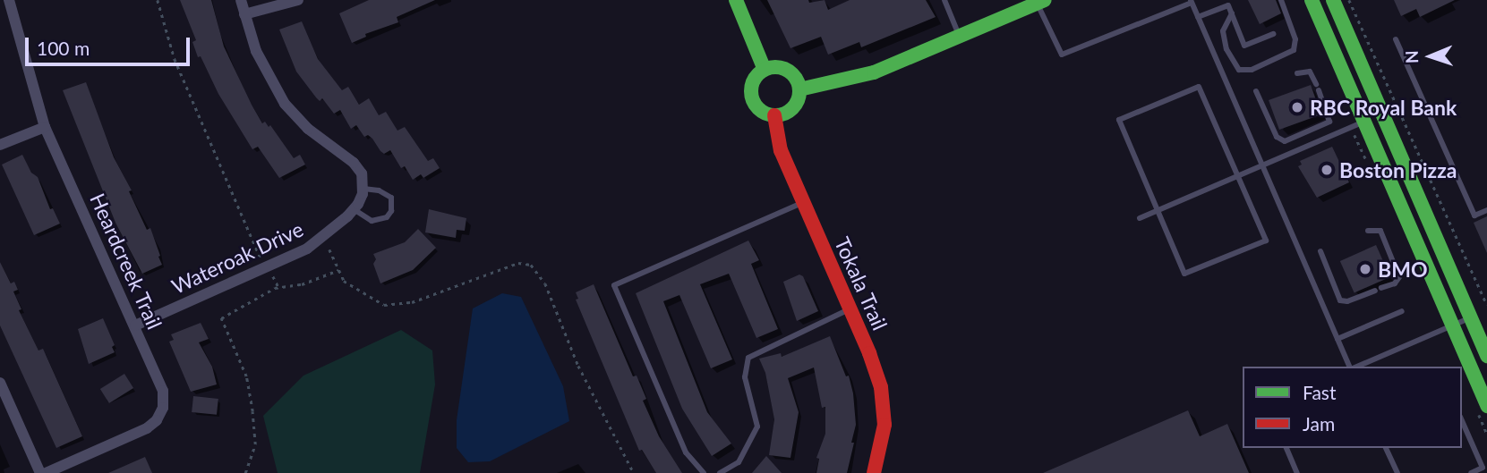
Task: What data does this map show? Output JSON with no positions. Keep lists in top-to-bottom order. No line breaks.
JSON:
{"streets":{"street":["Wateroak Drive","Heardcreek Trail","Tokala Trail"]},"crossings":[["Wateroak Drive","Heardcreek Trail"]],"places":["RBC Royal Bank","Boston Pizza","BMO"],"legend":["Fast","Jam"],"scale_bar":"100 m","north":"left"}
